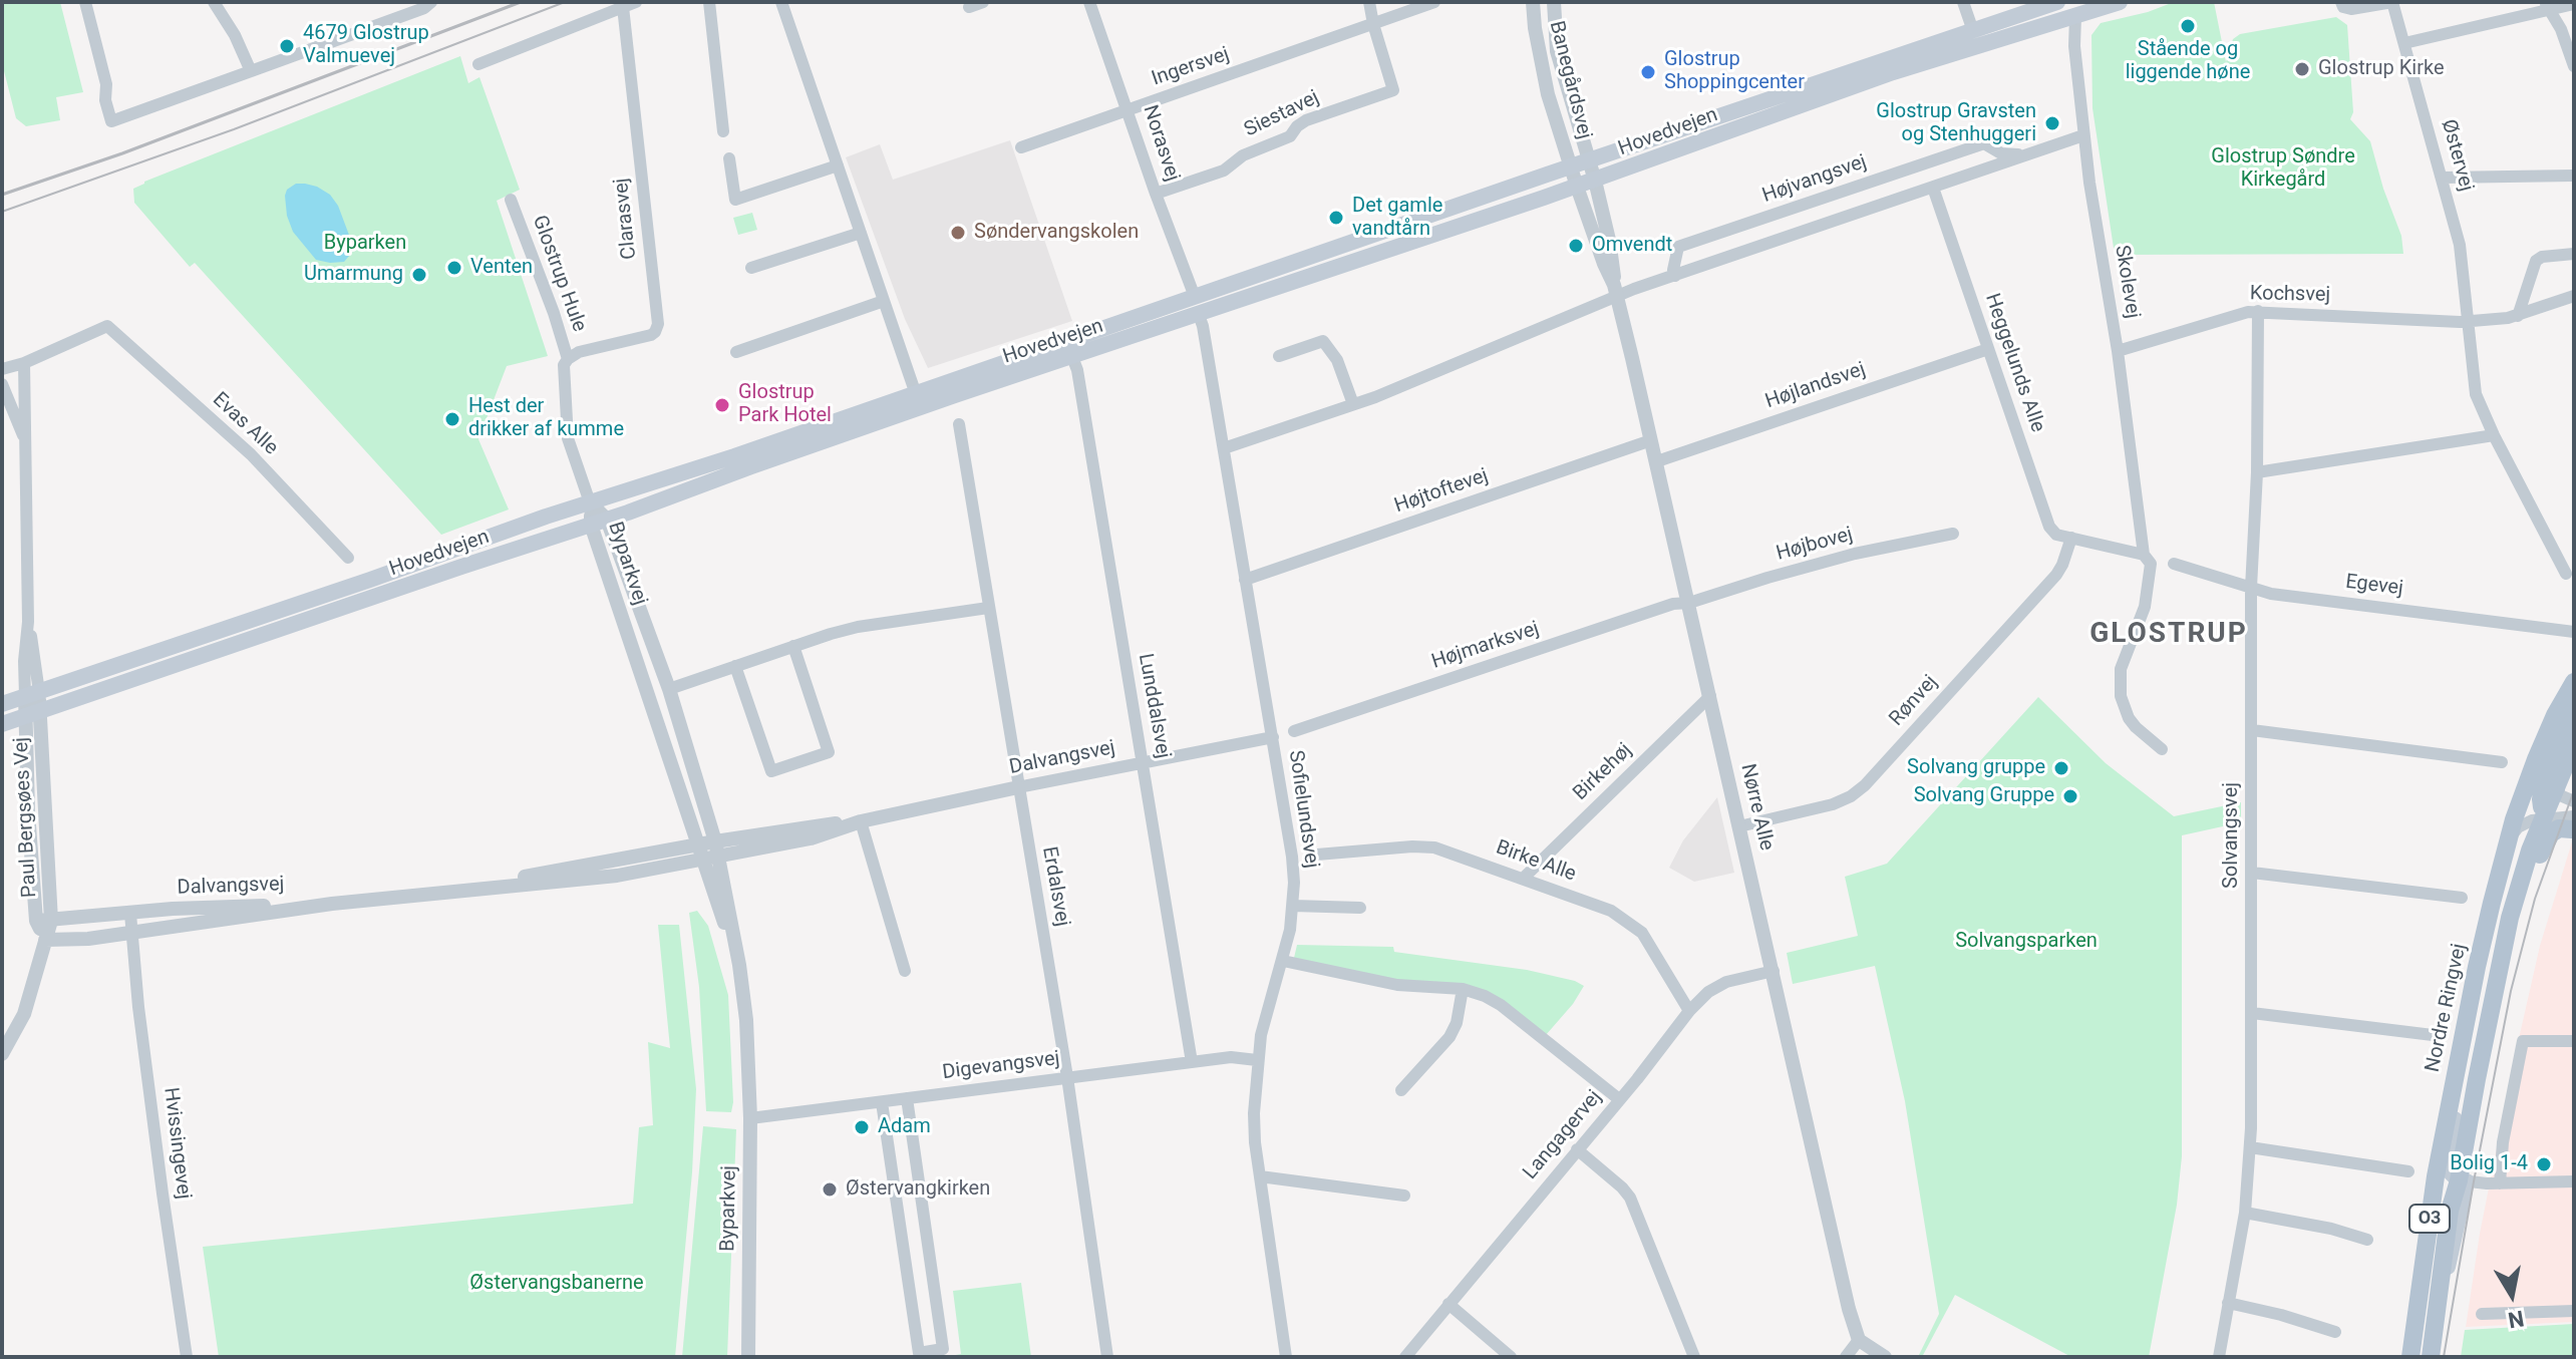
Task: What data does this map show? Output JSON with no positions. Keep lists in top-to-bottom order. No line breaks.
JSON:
{"streets":{"main road":["Hovedvejen","Nordre Ringvej","O3"],"street":["Ingersvej","Banegårdsvej","Siestavej","Norasvej","Østervej","Højvangsvej","Clarasvej","Glostrup Hule","Skolevej","Kochsvej","Heggelunds Alle","Højlandsvej","Evas Alle","Højtoftevej","Højbovej","Byparkvej","Egevej","Højmarksvej","Rønvej","Lunddalsvej","Dalvangsvej","Birkehøj","Nørre Alle","Sofielundsvej","Paul Bergsøes Vej","Solvangsvej","Birke Alle","Erdalsvej","Digevangsvej","Langagervej","Hvissingevej"]},"crossings":[["Ingersvej","Siestavej"],["Ingersvej","Norasvej"],["Banegårdsvej","Hovedvejen"],["Banegårdsvej","Nørre Alle"],["Siestavej","Norasvej"],["Hovedvejen","Norasvej"],["Hovedvejen","Glostrup Hule"],["Hovedvejen","Skolevej"],["Hovedvejen","Byparkvej"],["Hovedvejen","Lunddalsvej"],["Hovedvejen","Nørre Alle"],["Hovedvejen","Sofielundsvej"],["Hovedvejen","Paul Bergsøes Vej"],["Østervej","Kochsvej"],["Clarasvej","Glostrup Hule"],["Glostrup Hule","Byparkvej"],["Skolevej","Kochsvej"],["Kochsvej","Solvangsvej"],["Heggelunds Alle","Højlandsvej"],["Heggelunds Alle","Rønvej"],["Højlandsvej","Nørre Alle"],["Højtoftevej","Nørre Alle"],["Højtoftevej","Sofielundsvej"],["Højbovej","Højmarksvej"],["Højbovej","Nørre Alle"],["Byparkvej","Dalvangsvej"],["Byparkvej","Digevangsvej"],["Egevej","Solvangsvej"],["Højmarksvej","Nørre Alle"],["Rønvej","Nørre Alle"],["Lunddalsvej","Dalvangsvej"],["Lunddalsvej","Digevangsvej"],["Dalvangsvej","Sofielundsvej"],["Dalvangsvej","Paul Bergsøes Vej"],["Dalvangsvej","Erdalsvej"],["Dalvangsvej","Hvissingevej"],["Birkehøj","Nørre Alle"],["Birkehøj","Birke Alle"],["Nørre Alle","Langagervej"],["Sofielundsvej","Digevangsvej"],["Birke Alle","Langagervej"],["Erdalsvej","Digevangsvej"]],"districts":["GLOSTRUP"],"parks":["Glostrup Søndre Kirkegård","Byparken","Solvangsparken","Østervangsbanerne"],"places":["Stående og liggende høne","4679 Glostrup Valmuevej","Glostrup Kirke","Glostrup Shoppingcenter","Glostrup Gravsten og Stenhuggeri","Det gamle vandtårn","Søndervangskolen","Omvendt","Venten","Umarmung","Glostrup Park Hotel","Hest der drikker af kumme","Solvang gruppe","Solvang Gruppe","Adam","Bolig 1-4","Østervangkirken"],"north":"bottom"}
